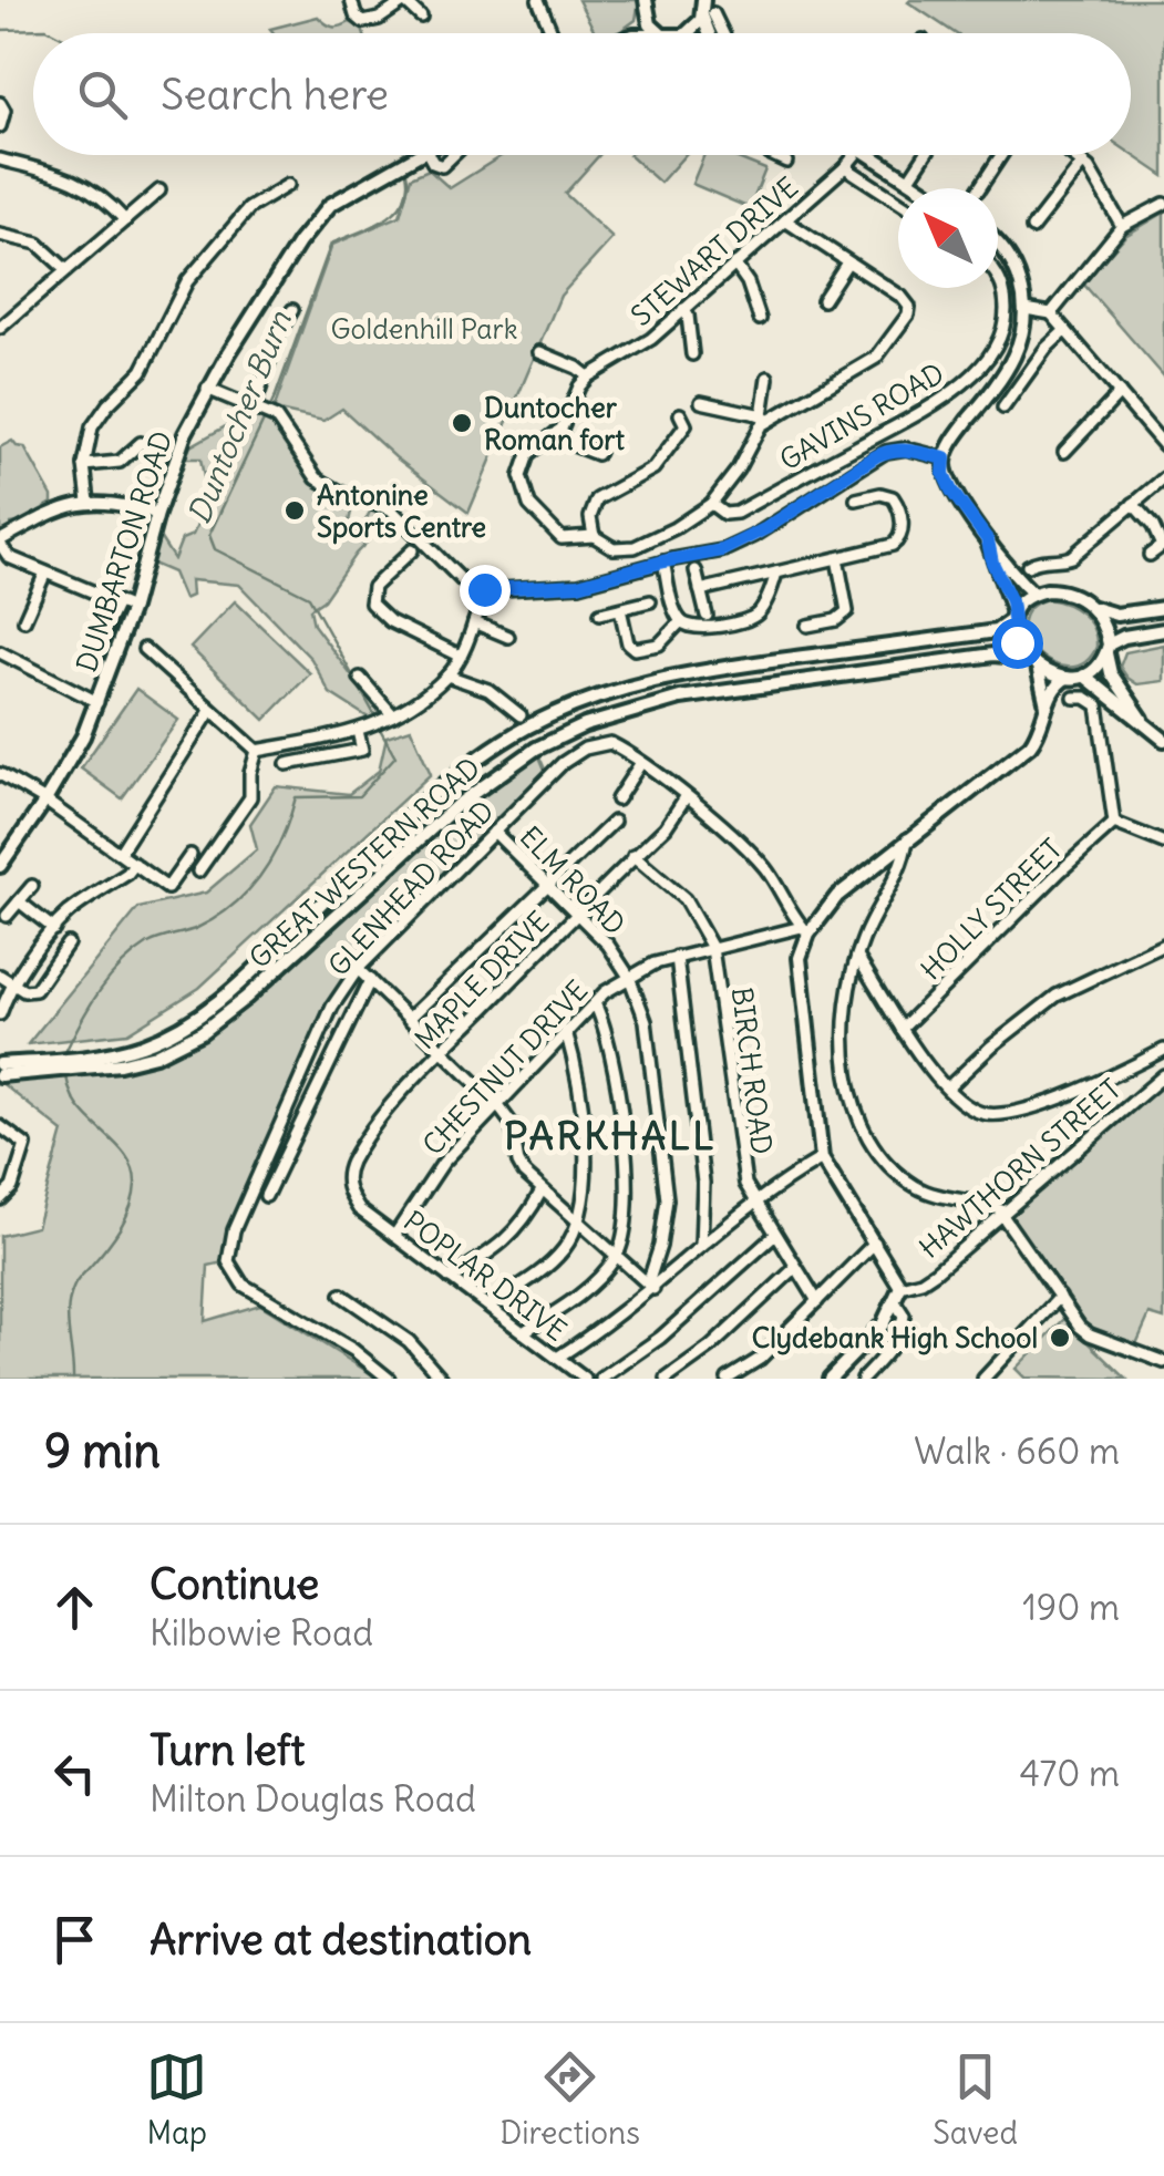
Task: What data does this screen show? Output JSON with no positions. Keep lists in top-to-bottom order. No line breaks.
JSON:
{"streets":{"main road":["DUMBARTON ROAD","GREAT WESTERN ROAD"],"street":["STEWART DRIVE","GAVINS ROAD","ELM ROAD","GLENHEAD ROAD","HOLLY STREET","MAPLE DRIVE","CHESTNUT DRIVE","BIRCH ROAD","HAWTHORN STREET","POPLAR DRIVE"]},"crossings":[["ELM ROAD","GLENHEAD ROAD"],["ELM ROAD","MAPLE DRIVE"],["ELM ROAD","CHESTNUT DRIVE"],["MAPLE DRIVE","BIRCH ROAD"],["MAPLE DRIVE","POPLAR DRIVE"],["CHESTNUT DRIVE","BIRCH ROAD"],["CHESTNUT DRIVE","POPLAR DRIVE"]],"districts":["PARKHALL"],"water":["Duntocher Burn"],"parks":["Goldenhill Park"],"places":["Duntocher Roman fort","Antonine Sports Centre","Clydebank High School"],"north":"top left","page":{"search":"Search here","heading":["9 min","Walk · 660 m"],"list":[["Continue","Kilbowie Road","190 m"],["Turn left","Milton Douglas Road","470 m"],"Arrive at destination"],"nav":["Map","Directions","Saved"]}}
